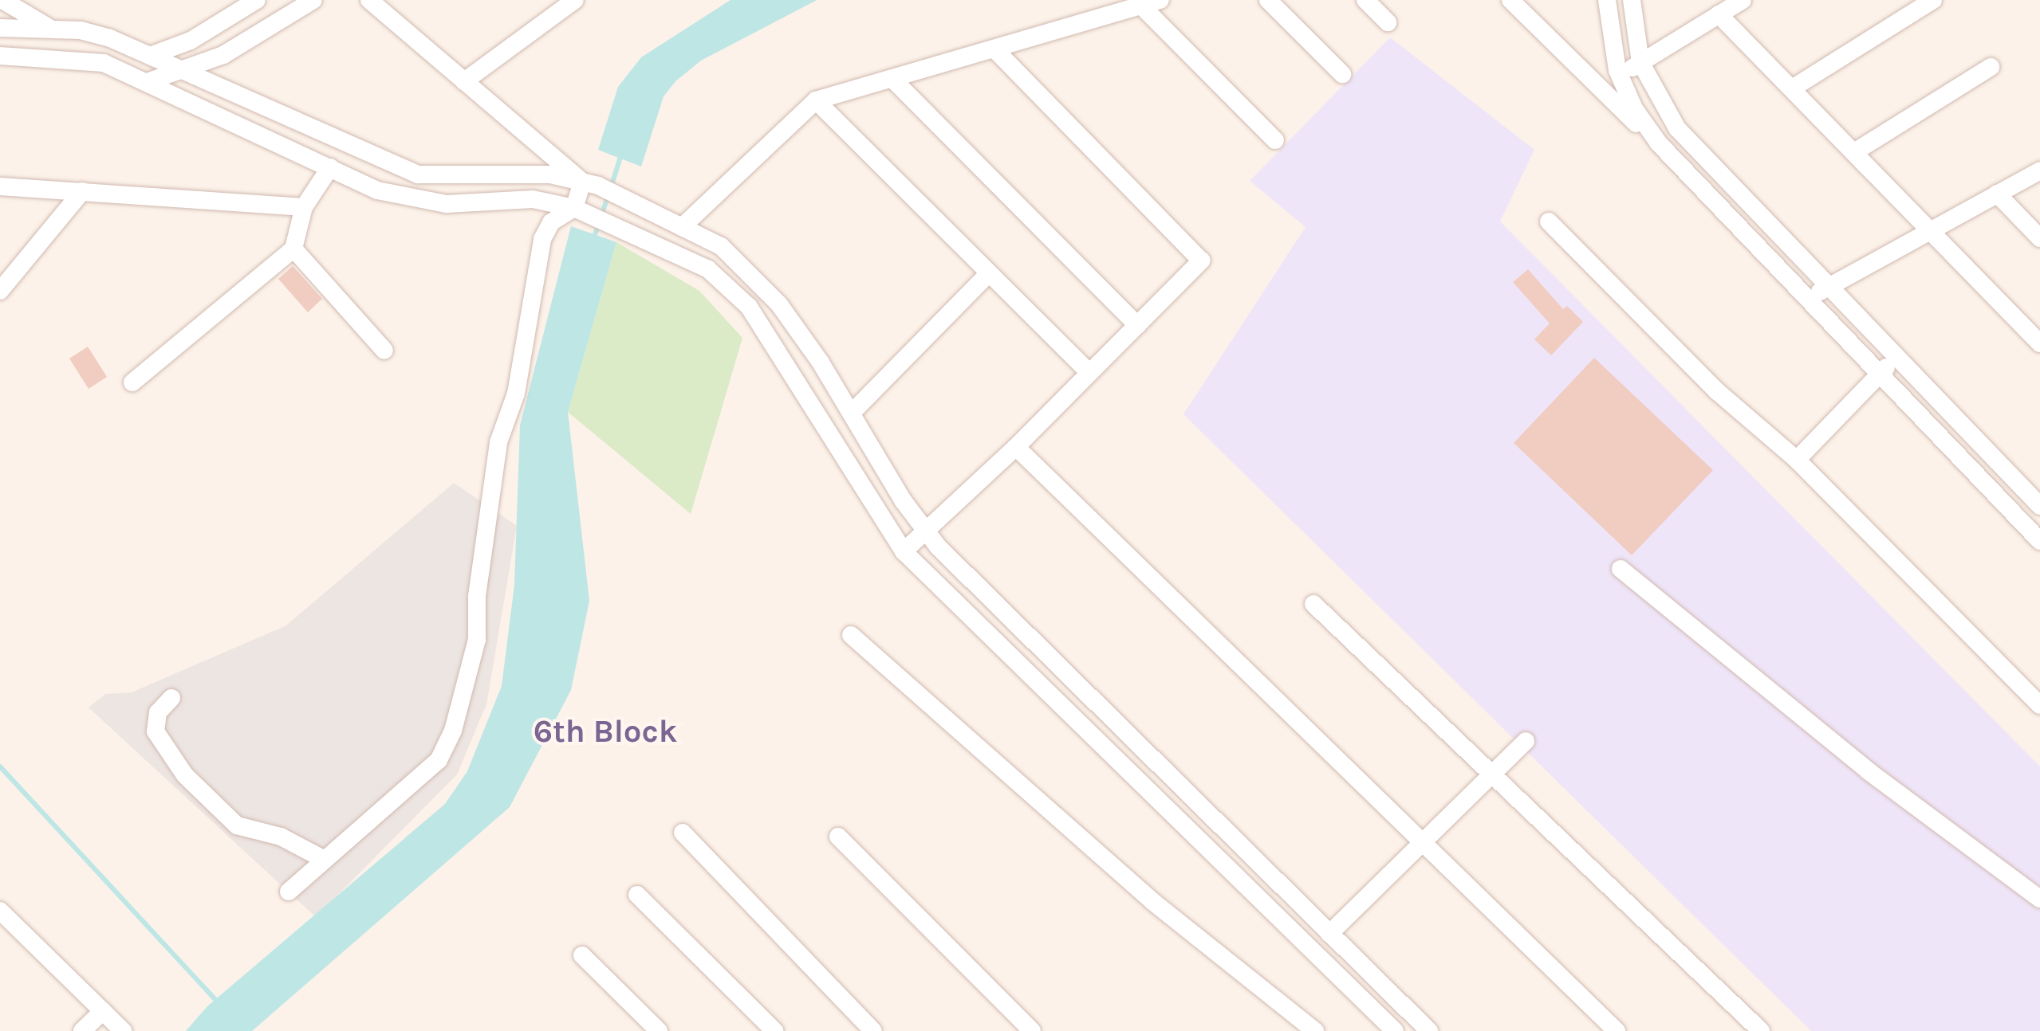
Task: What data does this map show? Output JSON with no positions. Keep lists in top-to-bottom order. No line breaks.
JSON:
{"districts":["6th Block"]}
